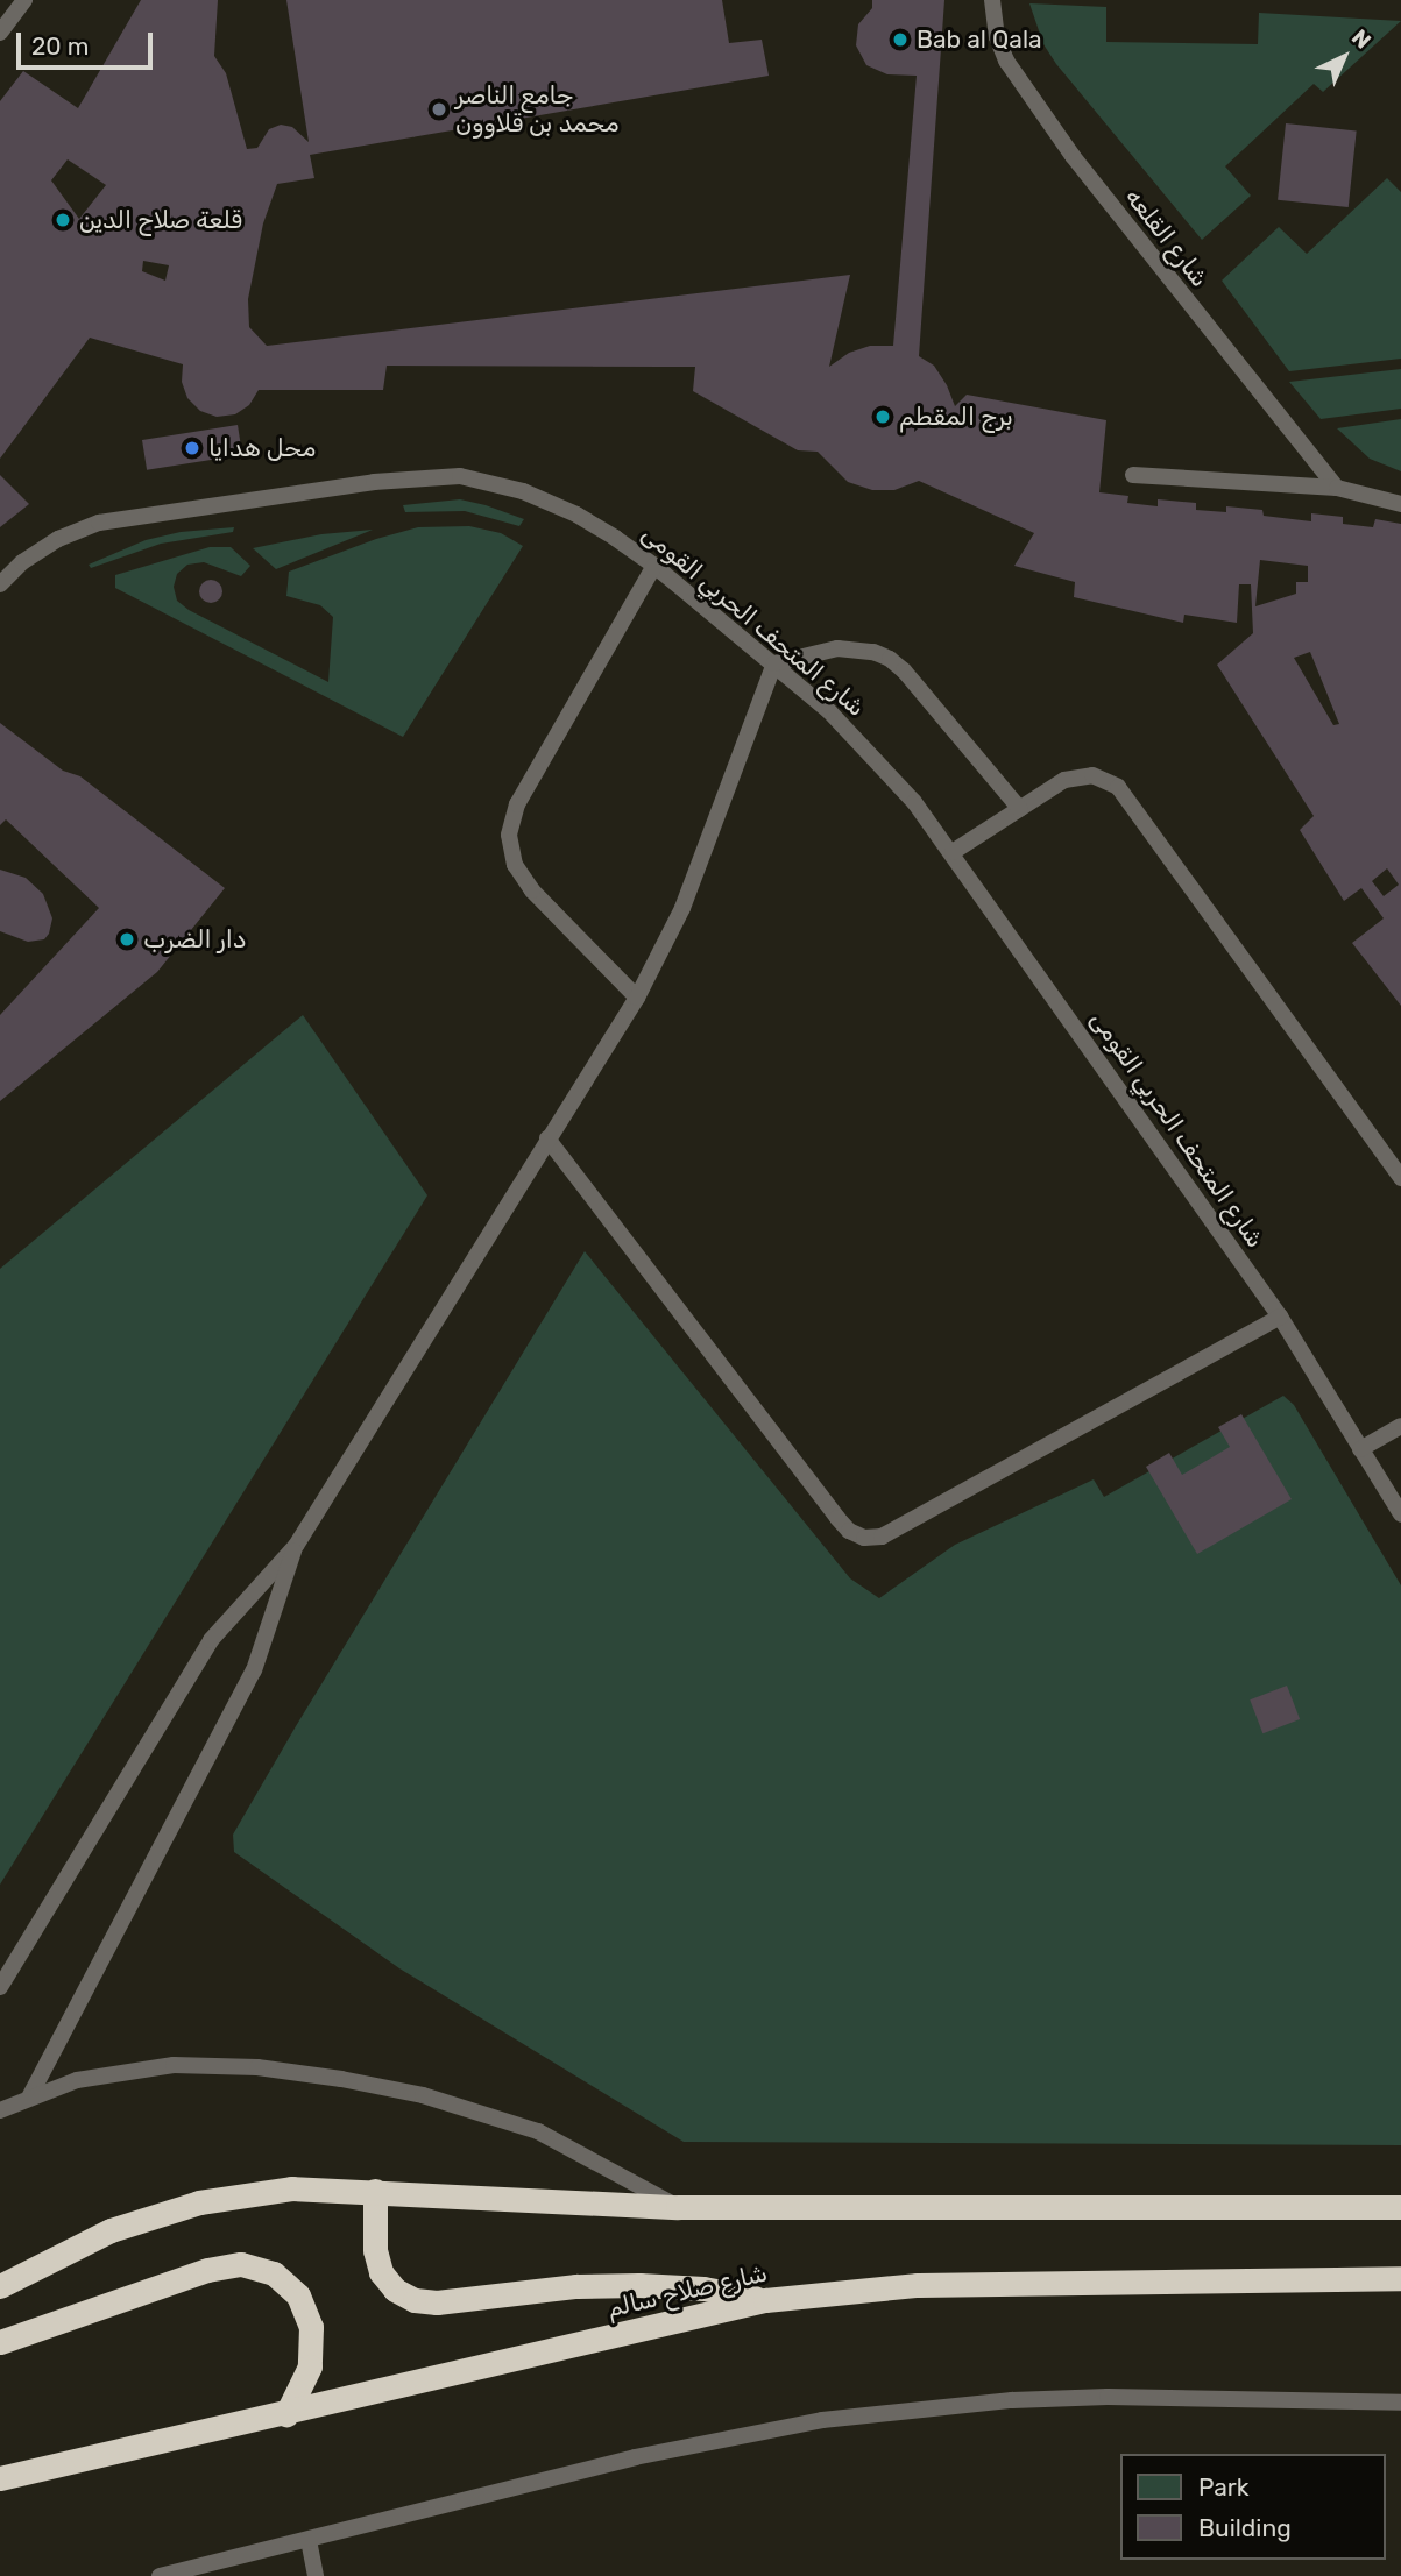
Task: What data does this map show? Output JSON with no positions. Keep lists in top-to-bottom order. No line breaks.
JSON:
{"streets":{"highway":["شارع صلاح سالم"],"lane":["شارع القلعه","شارع المتحف الحربي القومى"]},"places":["Bab al Qala","جامع الناصر محمد بن قلاوون","قلعة صلاح الدين","برج المقطم","محل هدايا","دار الضرب"],"legend":["Park","Building"],"scale_bar":"20 m","north":"top right"}
